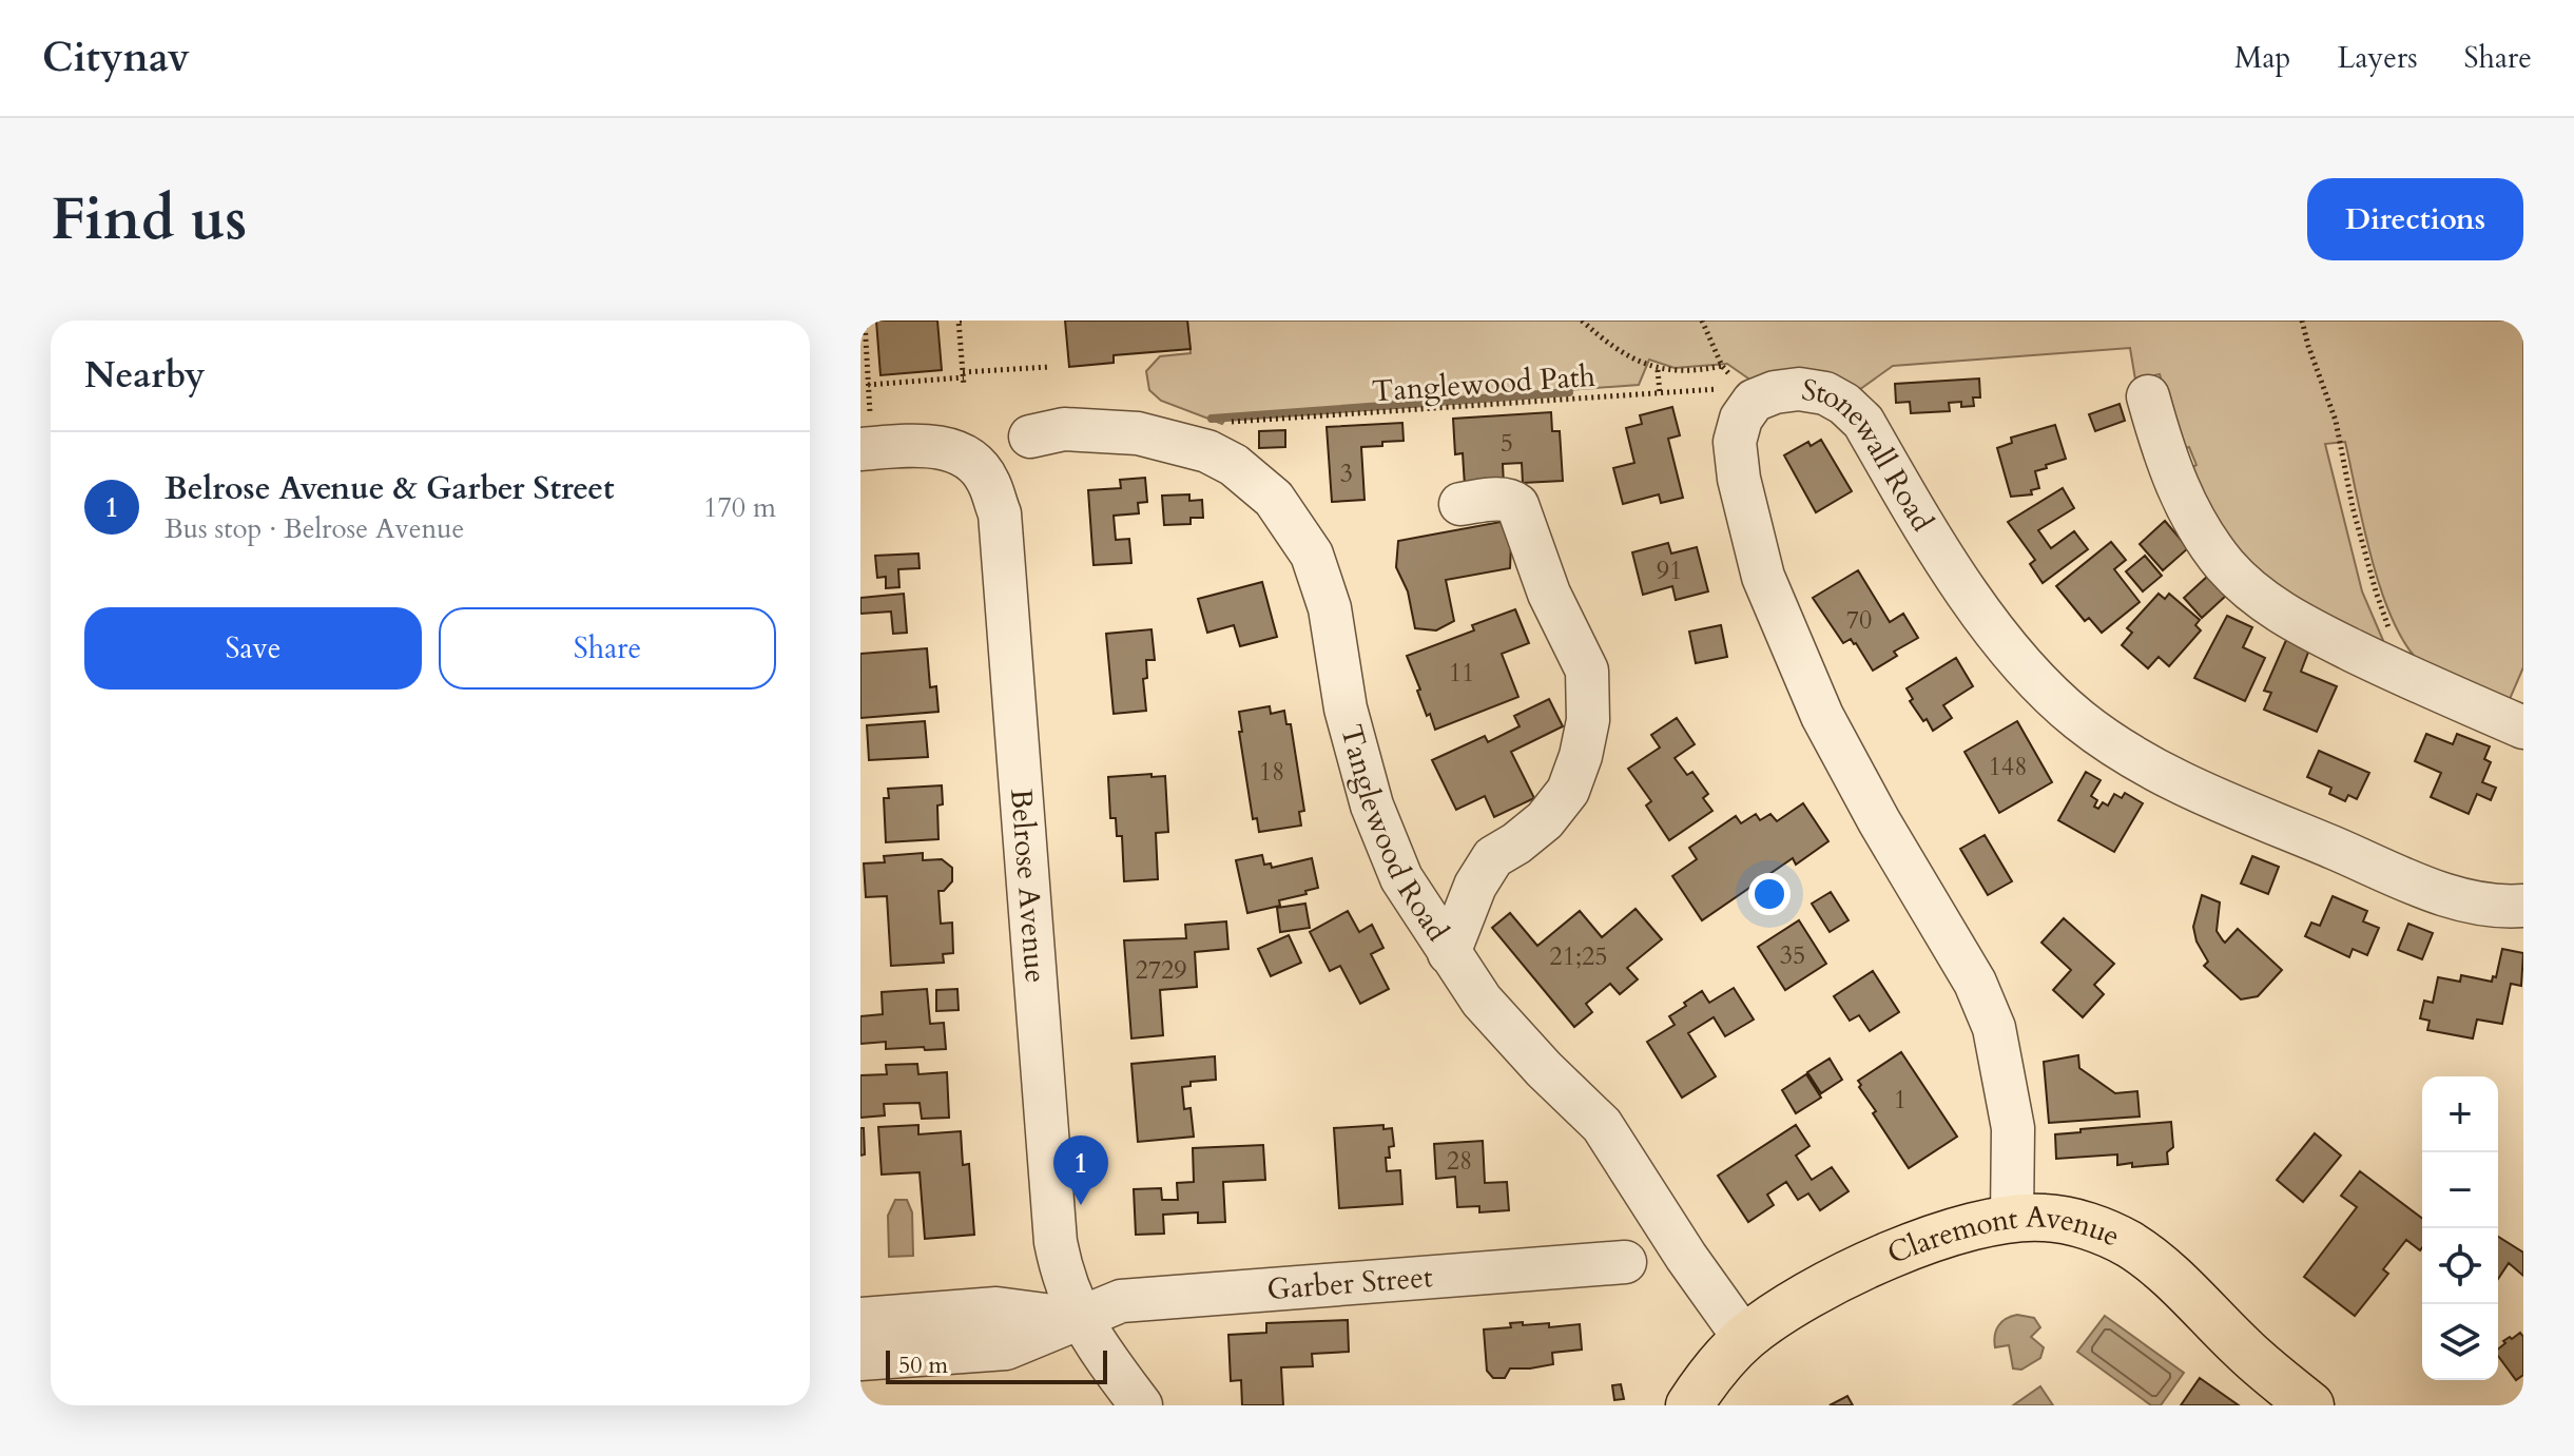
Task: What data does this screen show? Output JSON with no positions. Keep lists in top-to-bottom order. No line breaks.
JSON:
{"streets":{"main road":["Claremont Avenue"],"street":["Stonewall Road","Tanglewood Road","Belrose Avenue","Garber Street"],"path":["Tanglewood Path"]},"crossings":[["Tanglewood Path","Stonewall Road"],["Stonewall Road","Claremont Avenue"],["Tanglewood Road","Claremont Avenue"],["Belrose Avenue","Garber Street"]],"house_numbers":["5","3","91","70","11","148","18","35","21;25","2729","1","28"],"scale_bar":"50 m","page":{"header":"Citynav","nav":["Map","Layers","Share"],"buttons":["Directions",["Save","Share"]],"title":"Find us","heading":"Nearby","list":[{"mark":"1","name":"Belrose Avenue & Garber Street","note":"Bus stop · Belrose Avenue","value":"170 m"}],"map_buttons":["+","−"],"pins":"1","scale":"50 m"}}
